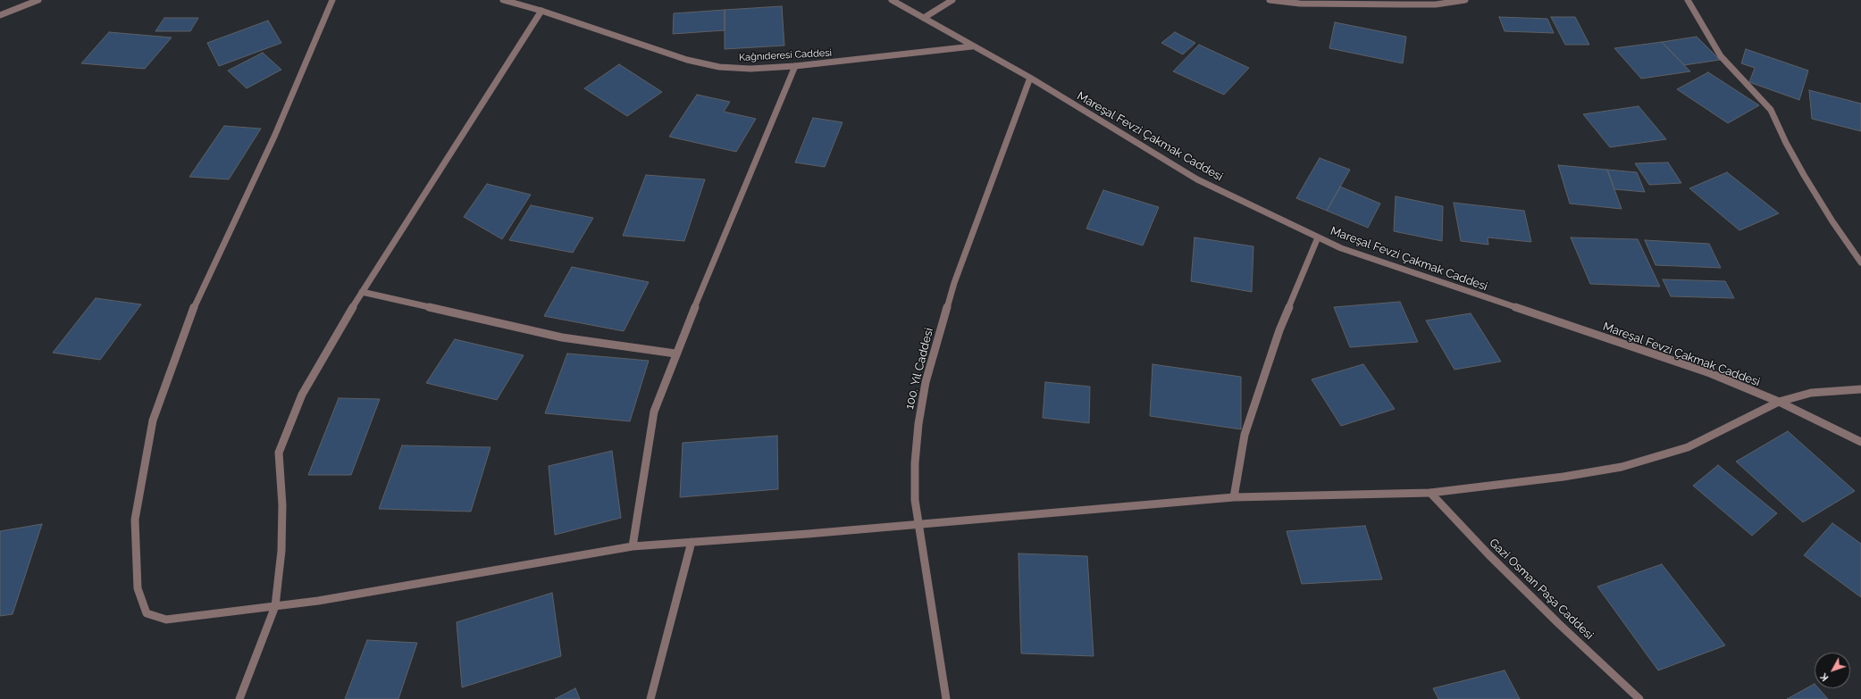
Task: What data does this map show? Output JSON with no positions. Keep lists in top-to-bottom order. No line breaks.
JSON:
{"streets":{"street":["Kağnıderesi Caddesi","Mareşal Fevzi Çakmak Caddesi","100. Yıl Caddesi","Gazi Osman Paşa Caddesi"]},"crossings":[["Kağnıderesi Caddesi","Mareşal Fevzi Çakmak Caddesi"],["Mareşal Fevzi Çakmak Caddesi","100. Yıl Caddesi"]],"north":"bottom left"}
